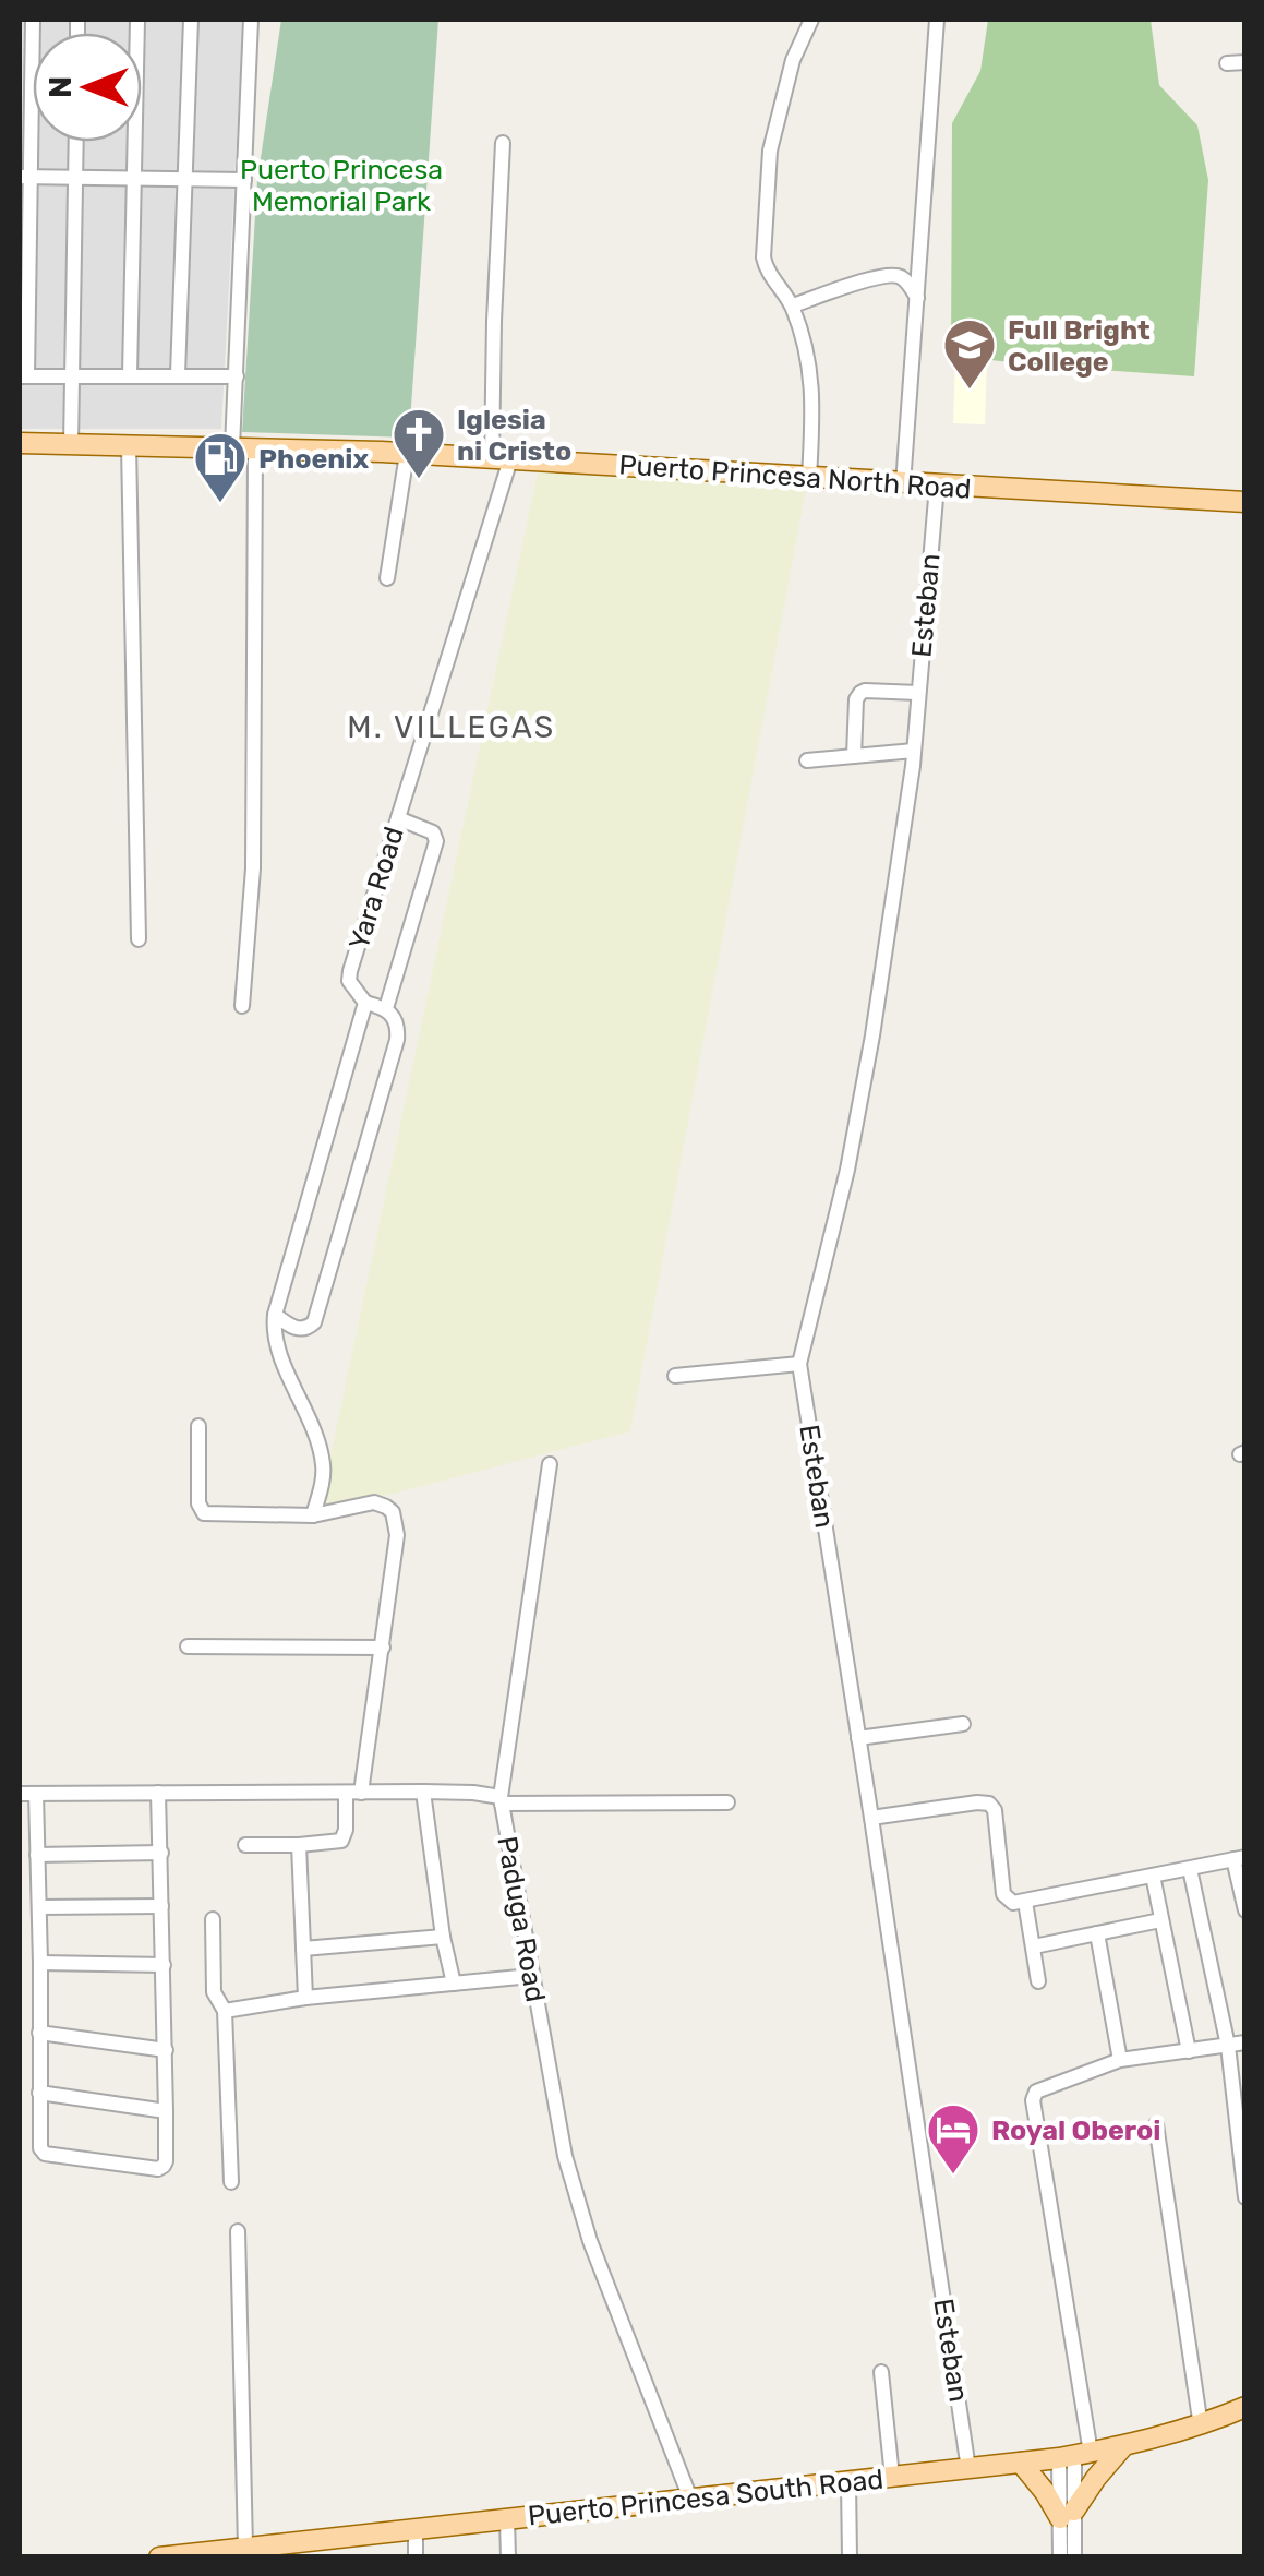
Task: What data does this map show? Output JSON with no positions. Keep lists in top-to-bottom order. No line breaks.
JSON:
{"streets":{"main road":["Puerto Princesa North Road","Puerto Princesa South Road"],"street":["Esteban","Yara Road","Paduga Road"]},"crossings":[["Puerto Princesa North Road","Esteban"],["Puerto Princesa North Road","Yara Road"],["Esteban","Puerto Princesa South Road"],["Paduga Road","Puerto Princesa South Road"]],"districts":["M. VILLEGAS"],"parks":["Puerto Princesa Memorial Park"],"places":{"school or university":["Full Bright College"],"church":["Iglesia ni Cristo"],"fuel station":["Phoenix"],"hotel":["Royal Oberoi"]},"north":"left"}
